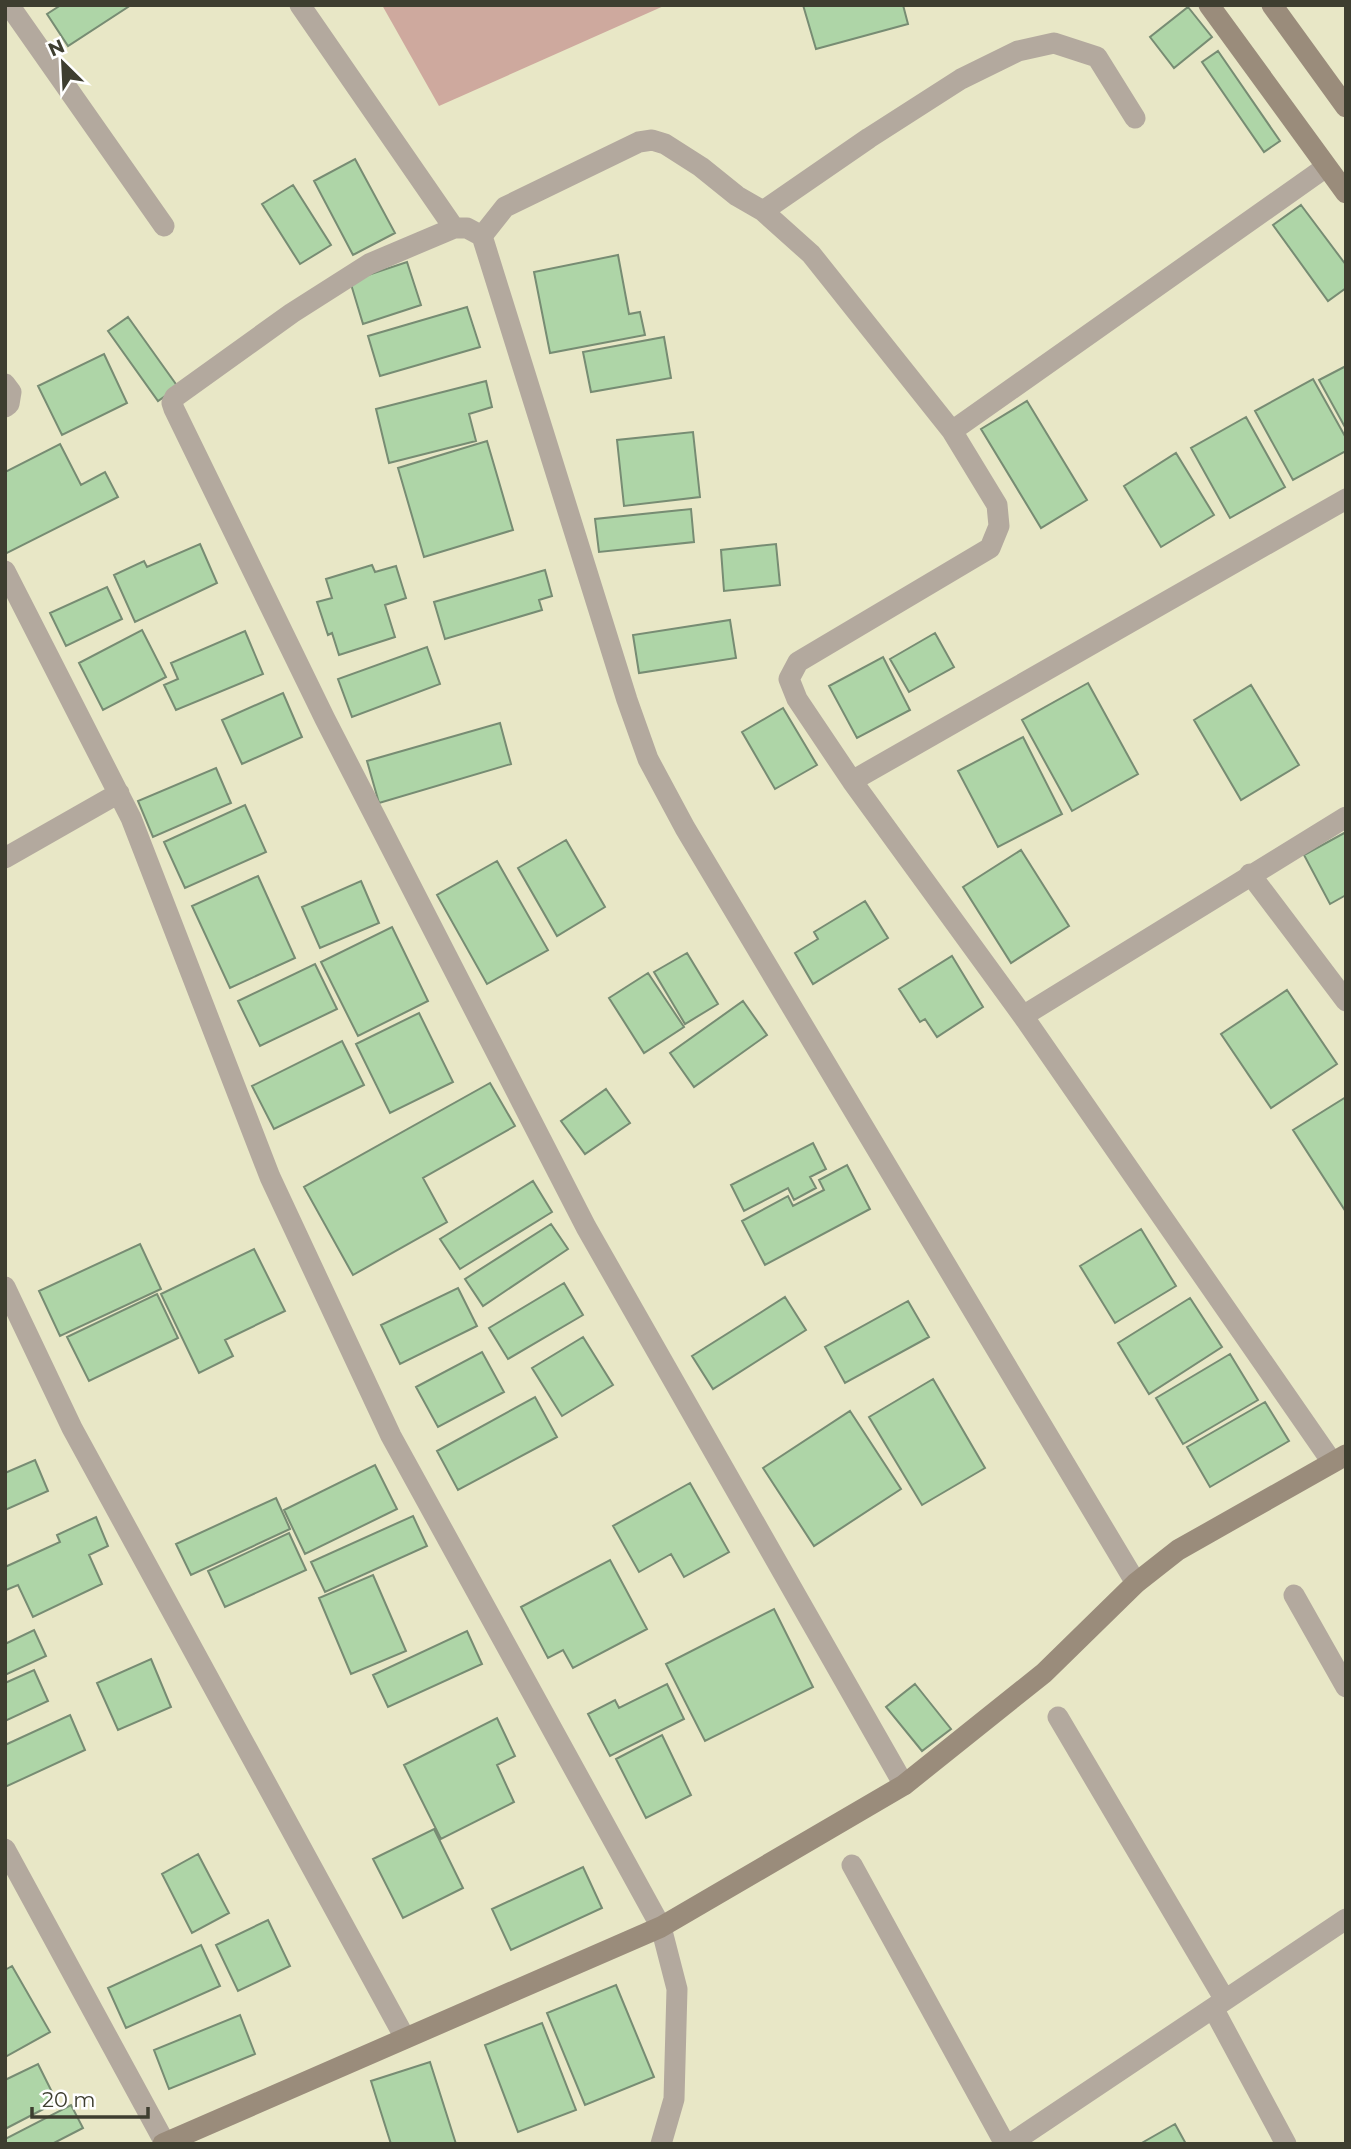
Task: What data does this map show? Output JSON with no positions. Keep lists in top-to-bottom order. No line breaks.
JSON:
{"scale_bar":"20 m","north":"top left"}
